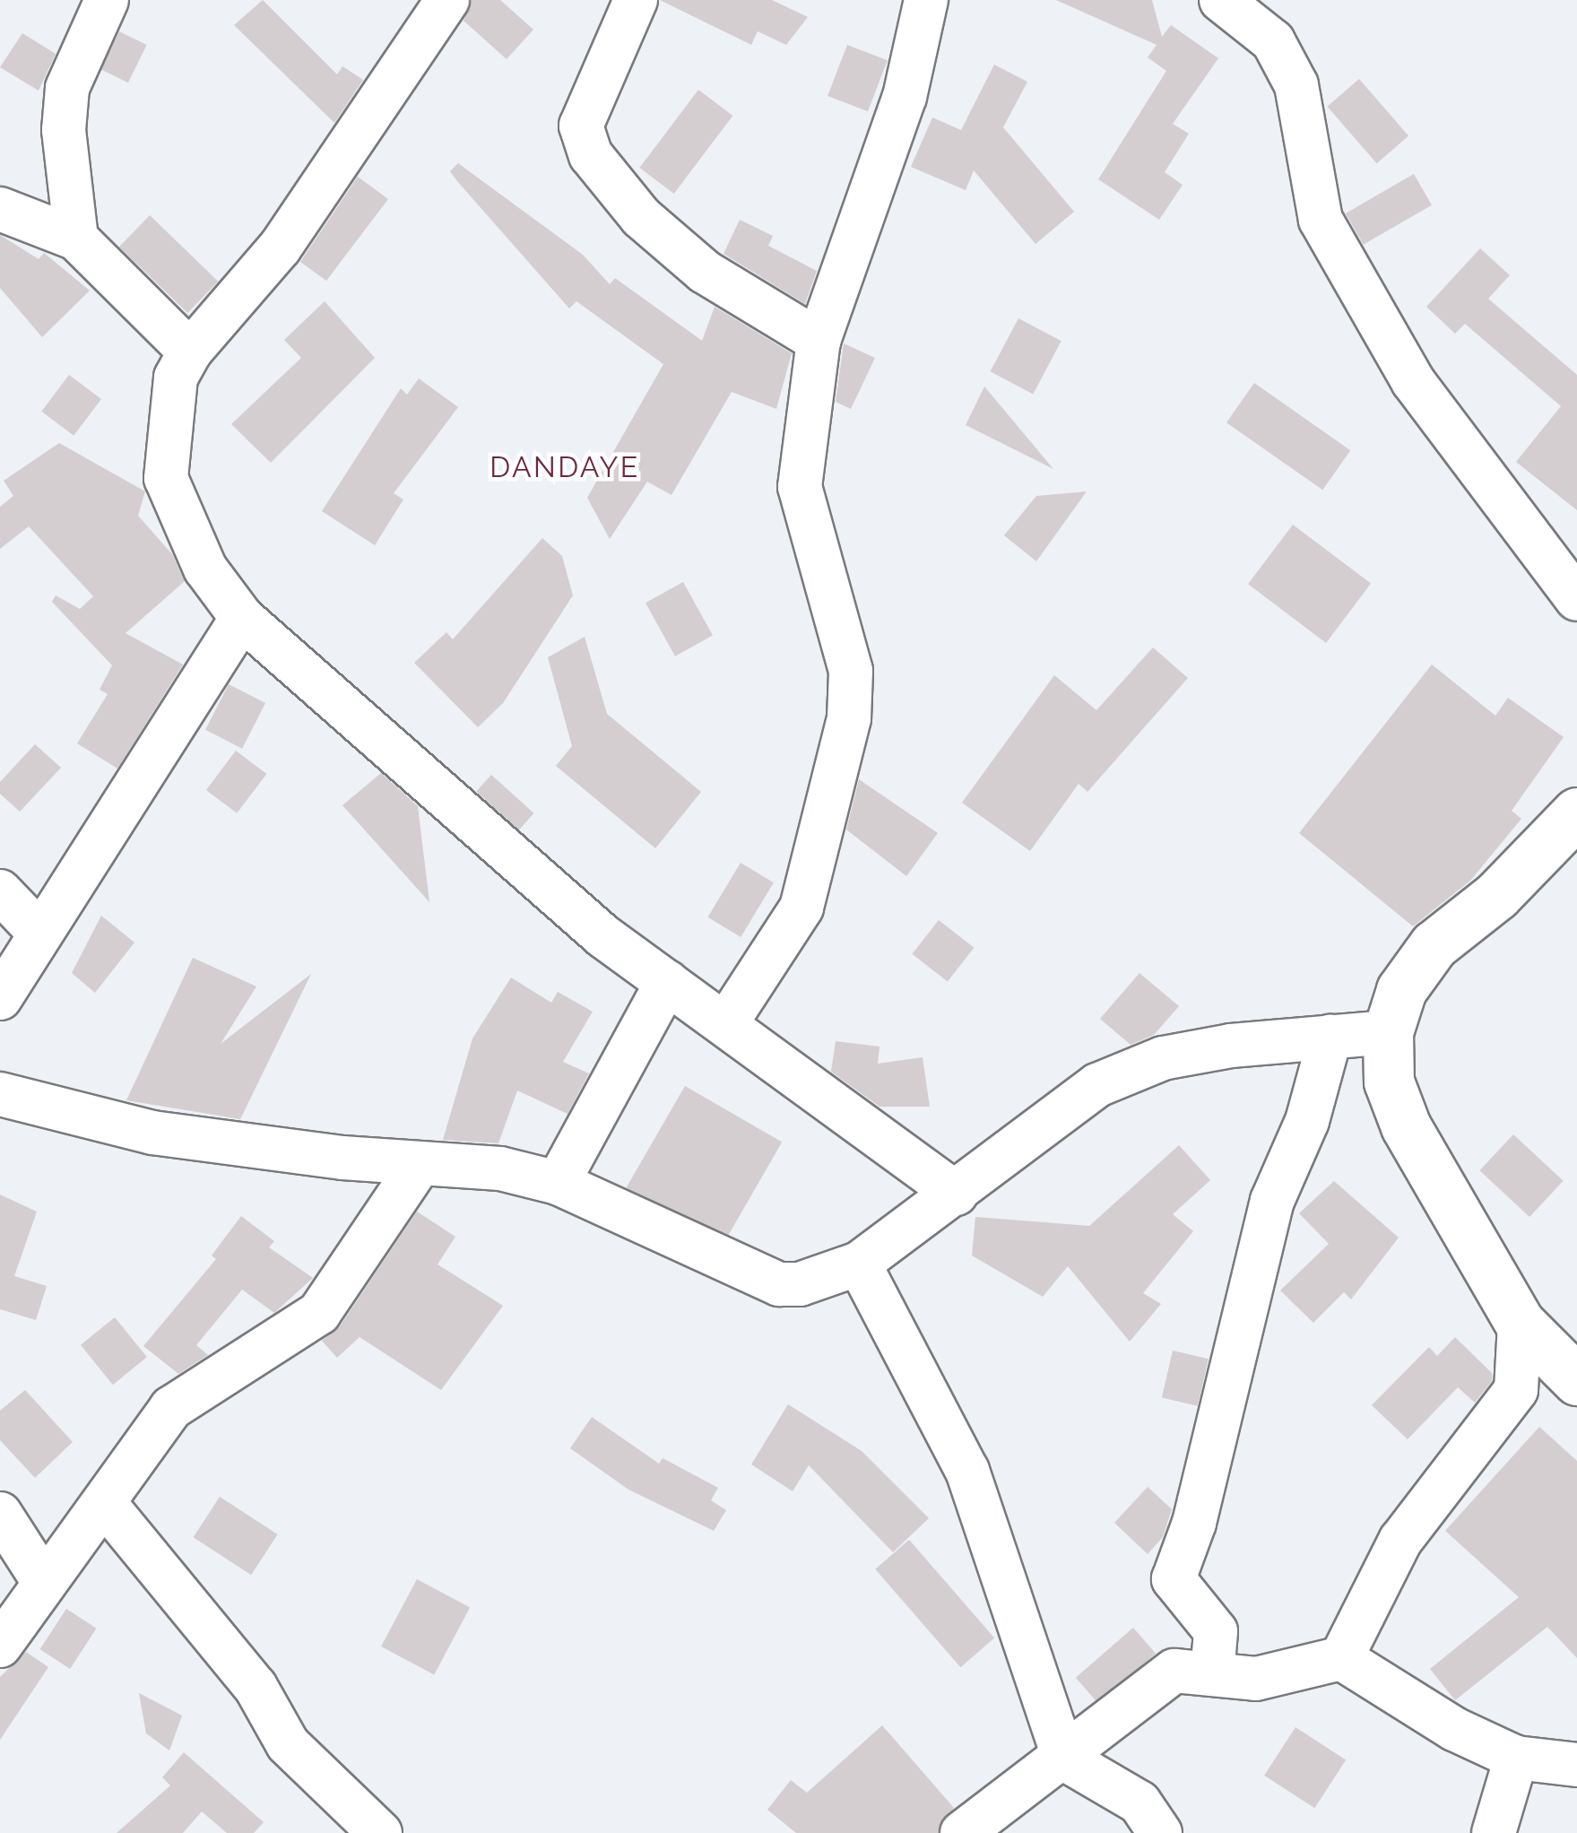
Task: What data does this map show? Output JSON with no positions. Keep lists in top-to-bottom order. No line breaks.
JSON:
{"districts":["DANDAYE"]}
